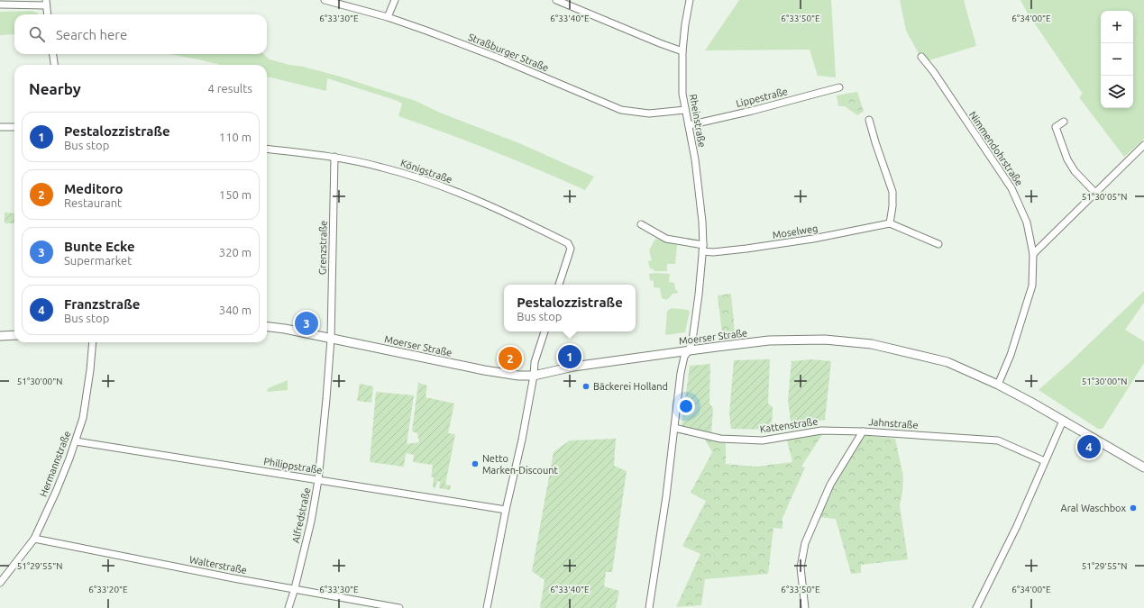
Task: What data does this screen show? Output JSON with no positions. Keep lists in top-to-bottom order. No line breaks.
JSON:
{"streets":{"street":["Straßburger Straße","Lippestraße","Rheinstraße","Nimmendohrstraße","Königstraße","Moselweg","Grenzstraße","Moerser Straße","Jahnstraße","Kattenstraße","Hermannstraße","Philippstraße","Alfredstraße","Walterstraße"]},"crossings":[["Straßburger Straße","Rheinstraße"],["Lippestraße","Rheinstraße"],["Rheinstraße","Moselweg"],["Rheinstraße","Moerser Straße"],["Nimmendohrstraße","Moerser Straße"],["Königstraße","Grenzstraße"],["Grenzstraße","Moerser Straße"],["Grenzstraße","Alfredstraße"],["Moerser Straße","Alfredstraße"],["Jahnstraße","Kattenstraße"],["Hermannstraße","Philippstraße"],["Hermannstraße","Walterstraße"],["Philippstraße","Alfredstraße"],["Alfredstraße","Walterstraße"]],"places":["Bäckerei Holland","Netto Marken-Discount","Aral Waschbox"],"page":{"map_buttons":["+","−"],"search":"Search here","heading":["Nearby","4 results"],"list":[{"mark":"1","name":"Pestalozzistraße","note":"Bus stop","value":"110 m"},{"mark":"2","name":"Meditoro","note":"Restaurant","value":"150 m"},{"mark":"3","name":"Bunte Ecke","note":"Supermarket","value":"320 m"},{"mark":"4","name":"Franzstraße","note":"Bus stop","value":"340 m"}],"popup":["Pestalozzistraße","Bus stop"],"pins":["3","1","2","4"]},"coordinates":["6°33'30\"E","6°33'40\"E","6°33'50\"E","6°34'00\"E","51°30'05\"N","51°30'00\"N","51°29'55\"N","6°33'20\"E"]}
